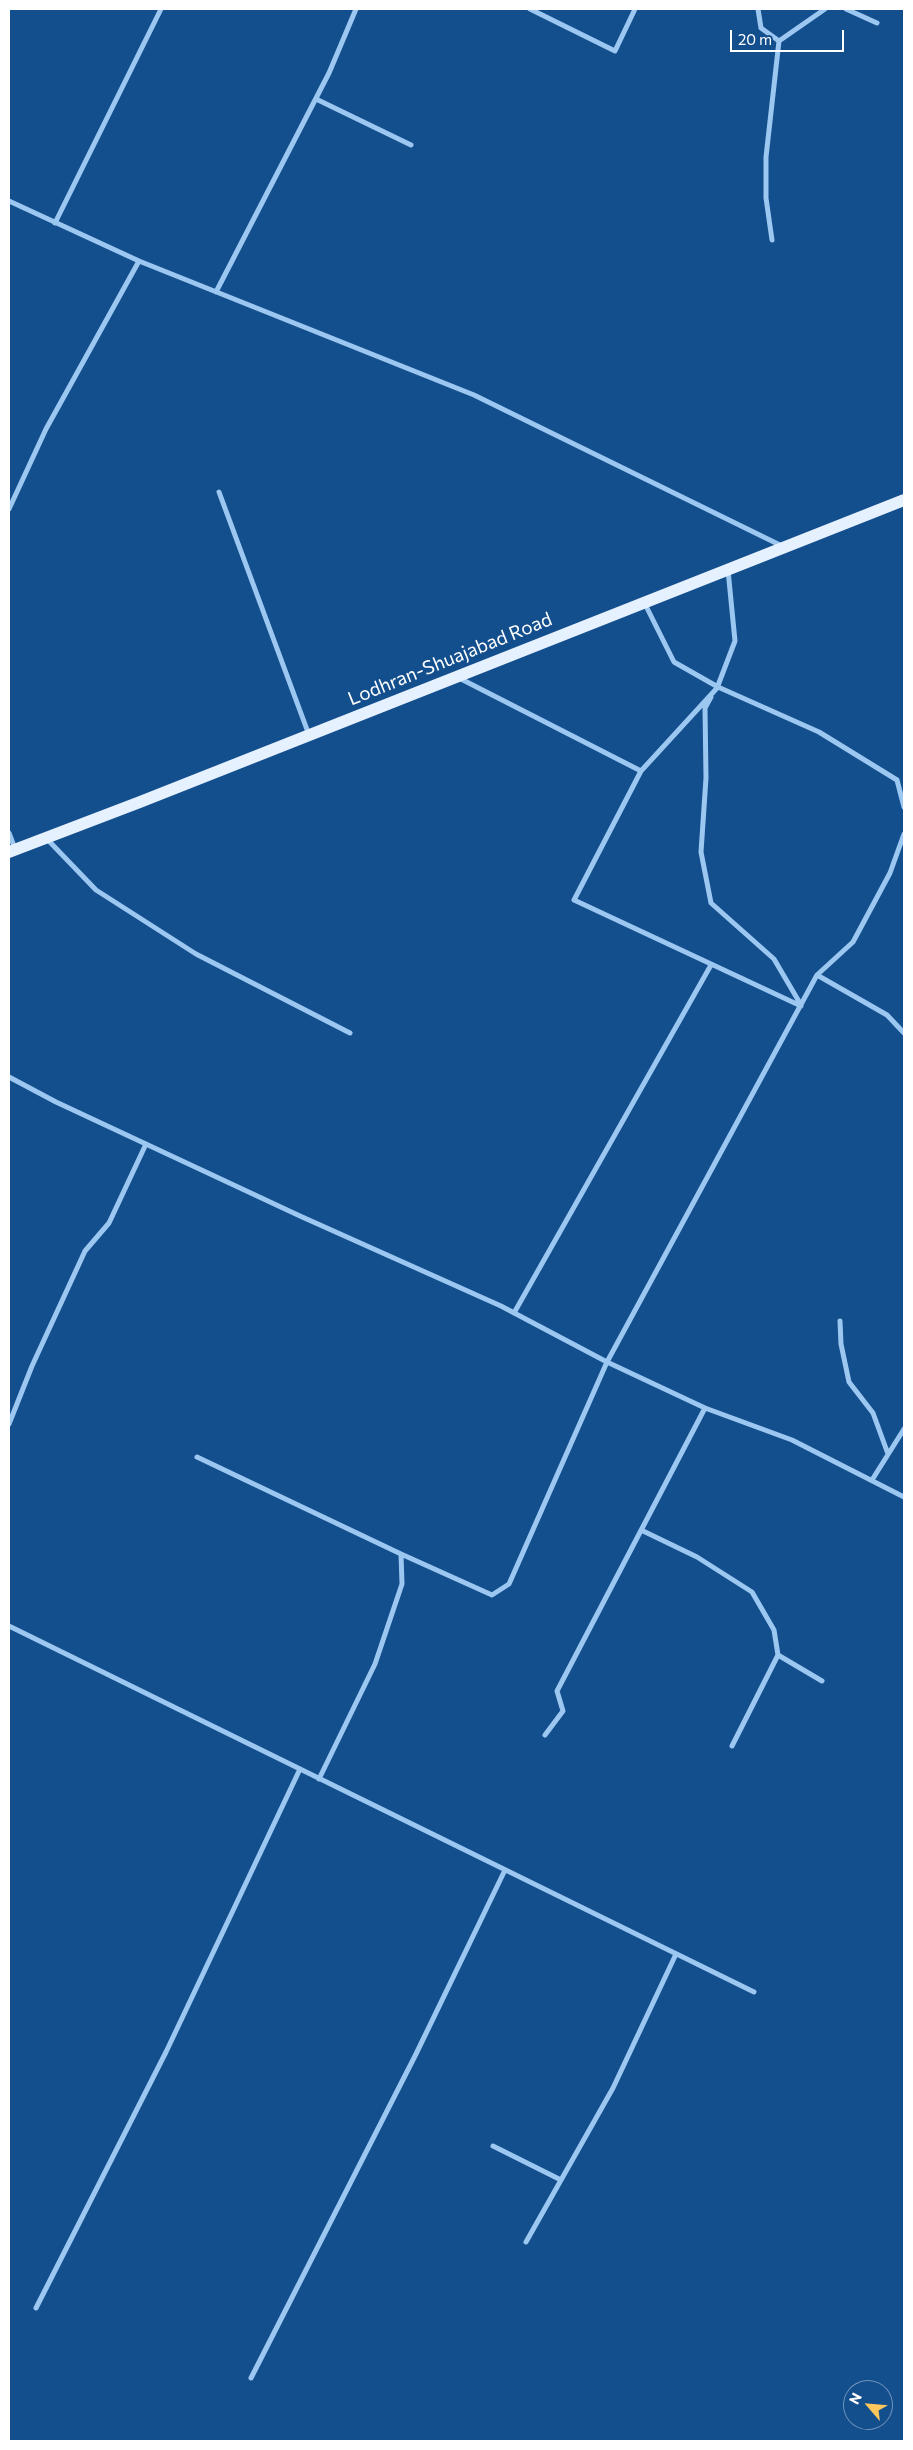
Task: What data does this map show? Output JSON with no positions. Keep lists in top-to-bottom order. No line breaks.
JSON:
{"streets":{"main road":["Lodhran-Shuajabad Road"]},"scale_bar":"20 m","north":"top left"}
